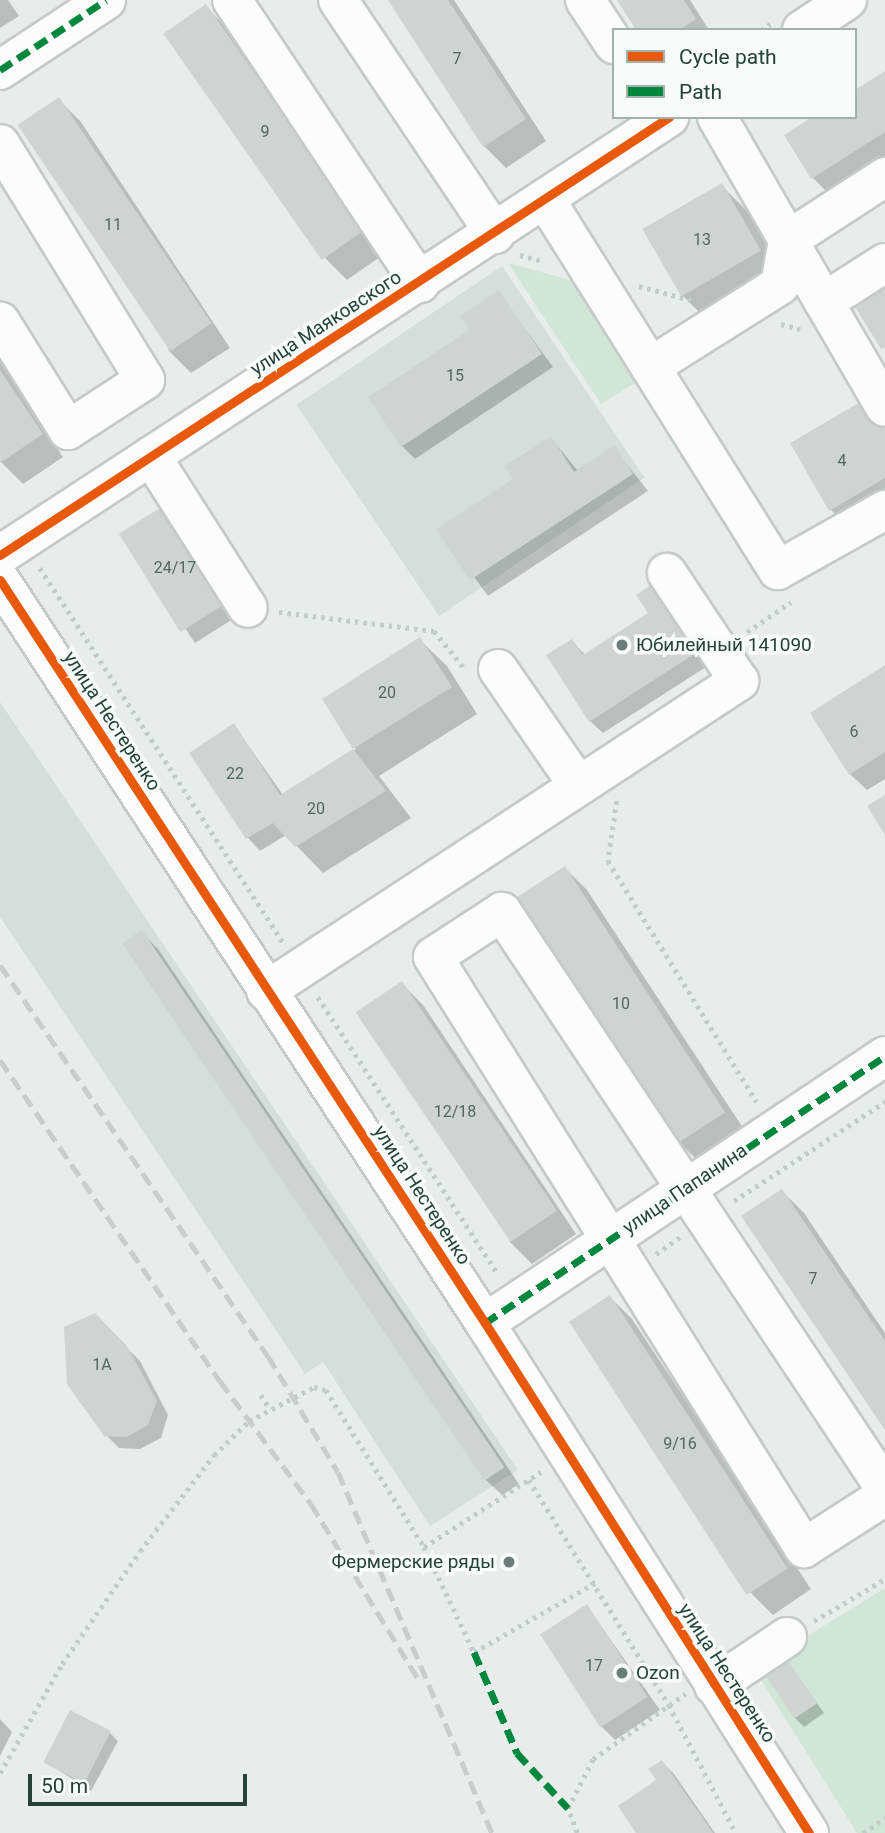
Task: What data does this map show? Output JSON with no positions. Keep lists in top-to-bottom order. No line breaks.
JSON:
{"streets":{"street":["улица Маяковского","улица Нестеренко","улица Папанина"]},"crossings":[["улица Нестеренко","улица Папанина"]],"places":["Юбилейный 141090","Фермерские ряды","Ozon"],"house_numbers":["7","9","11","13","15","4","24/17","20","6","22","20","10","12/18","7","1А","9/16","17"],"legend":["Cycle path","Path"],"scale_bar":"50 m"}
